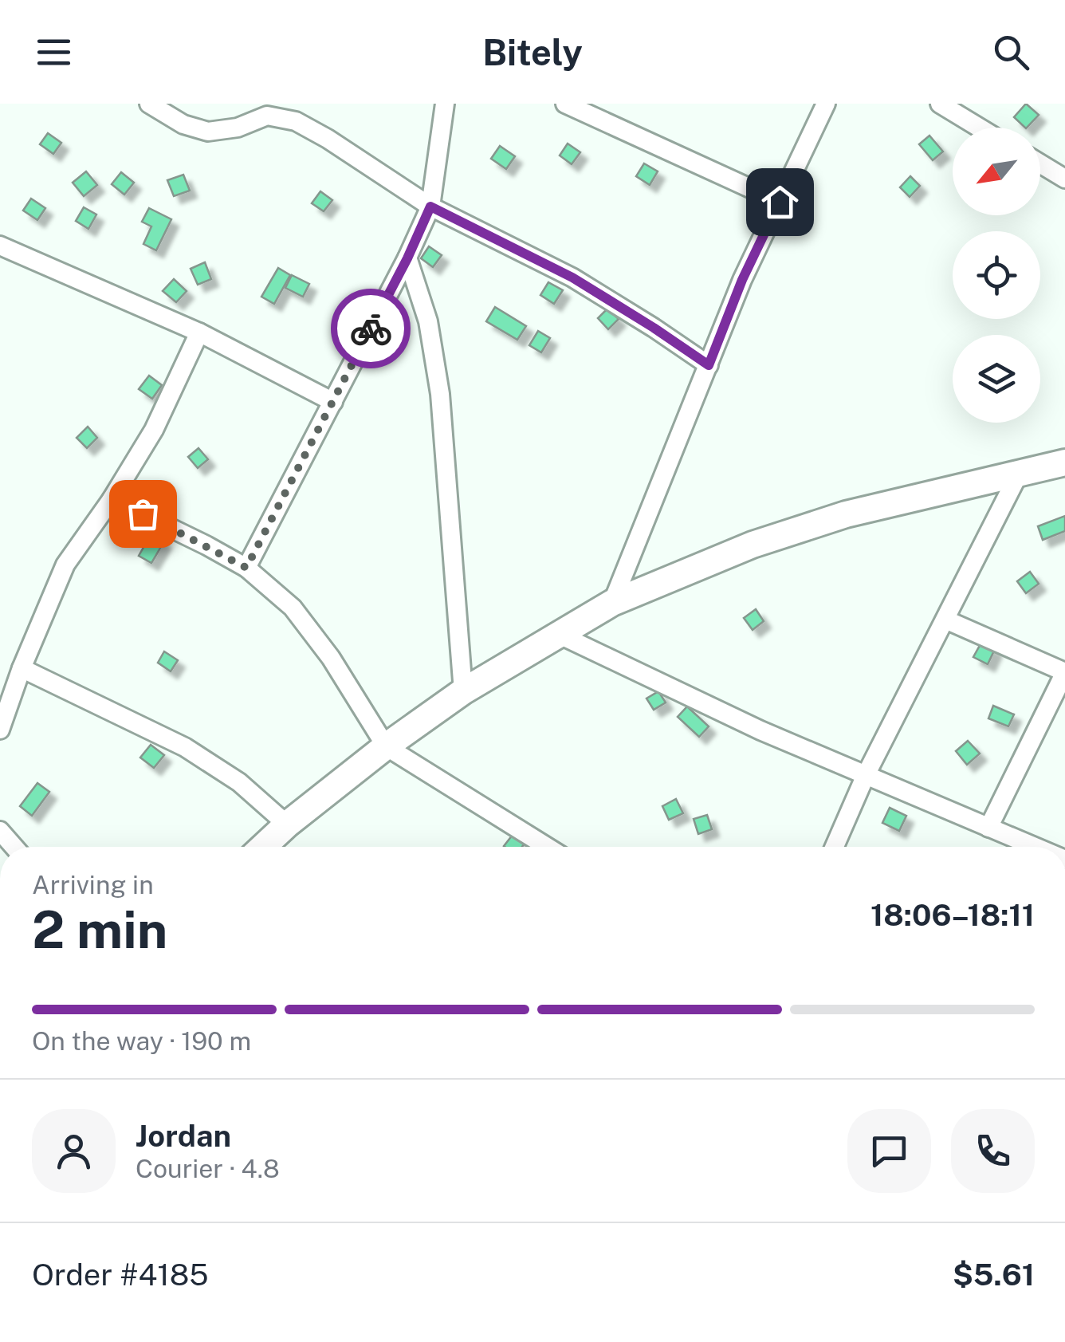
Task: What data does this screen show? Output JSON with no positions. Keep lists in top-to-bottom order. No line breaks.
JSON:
{"north":"bottom left","page":{"header":"Bitely","heading":["2 min","Arriving in","18:06–18:11"],"panel":["Jordan","Courier · 4.8","Order #4185","$5.61"],"bar":"On the way · 190 m"}}
